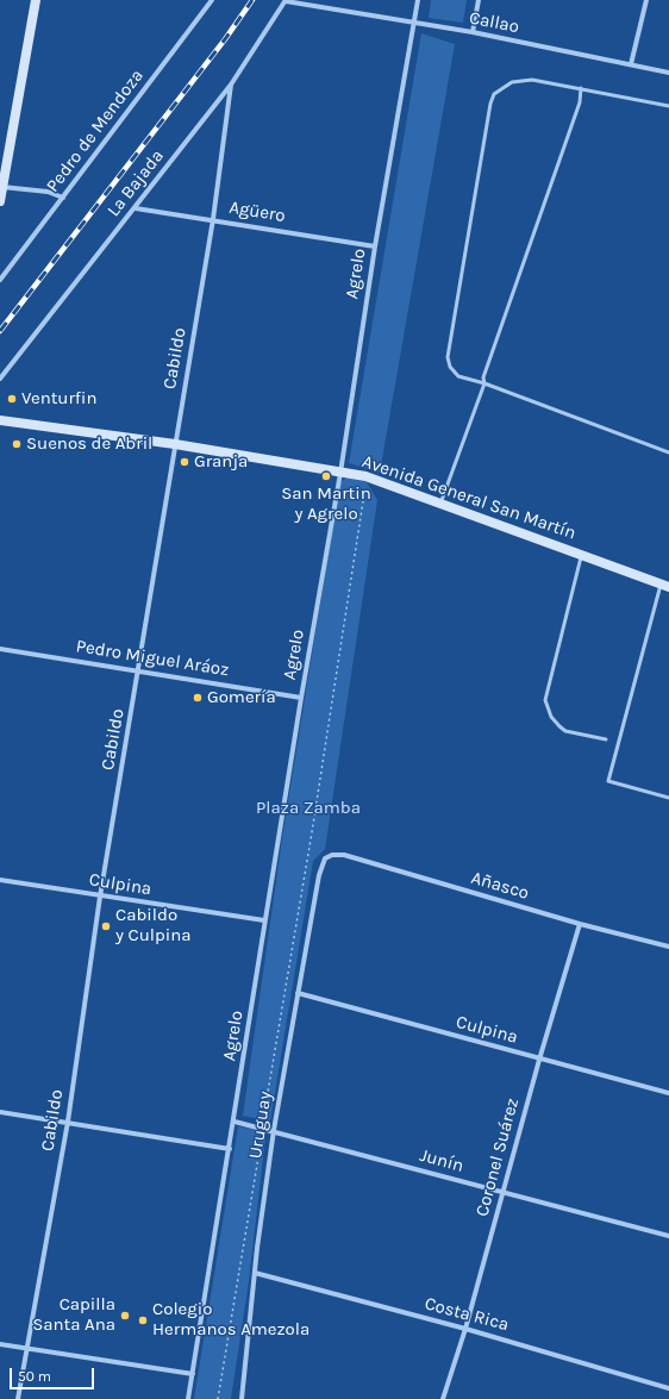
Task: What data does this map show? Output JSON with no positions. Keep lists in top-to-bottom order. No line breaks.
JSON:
{"streets":{"street":["Callao","Pedro de Mendoza","La Bajada","Agüero","Agrelo","Cabildo","Avenida General San Martín","Pedro Miguel Aráoz","Culpina","Añasco","Uruguay","Coronel Suárez","Junín","Costa Rica"]},"crossings":[["Callao","La Bajada"],["Callao","Agrelo"],["La Bajada","Agüero"],["La Bajada","Cabildo"],["Agüero","Agrelo"],["Agüero","Cabildo"],["Agrelo","Avenida General San Martín"],["Agrelo","Pedro Miguel Aráoz"],["Agrelo","Culpina"],["Agrelo","Junín"],["Cabildo","Avenida General San Martín"],["Cabildo","Pedro Miguel Aráoz"],["Cabildo","Culpina"],["Culpina","Uruguay"],["Culpina","Coronel Suárez"],["Añasco","Uruguay"],["Añasco","Coronel Suárez"],["Uruguay","Junín"],["Uruguay","Costa Rica"],["Coronel Suárez","Junín"],["Coronel Suárez","Costa Rica"]],"parks":["Plaza Zamba"],"places":["Venturfin","Suenos de Abril","Granja","San Martin y Agrelo","Gomería","Cabildo y Culpina","Capilla Santa Ana","Colegio Hermanos Amezola"],"scale_bar":"50 m"}
